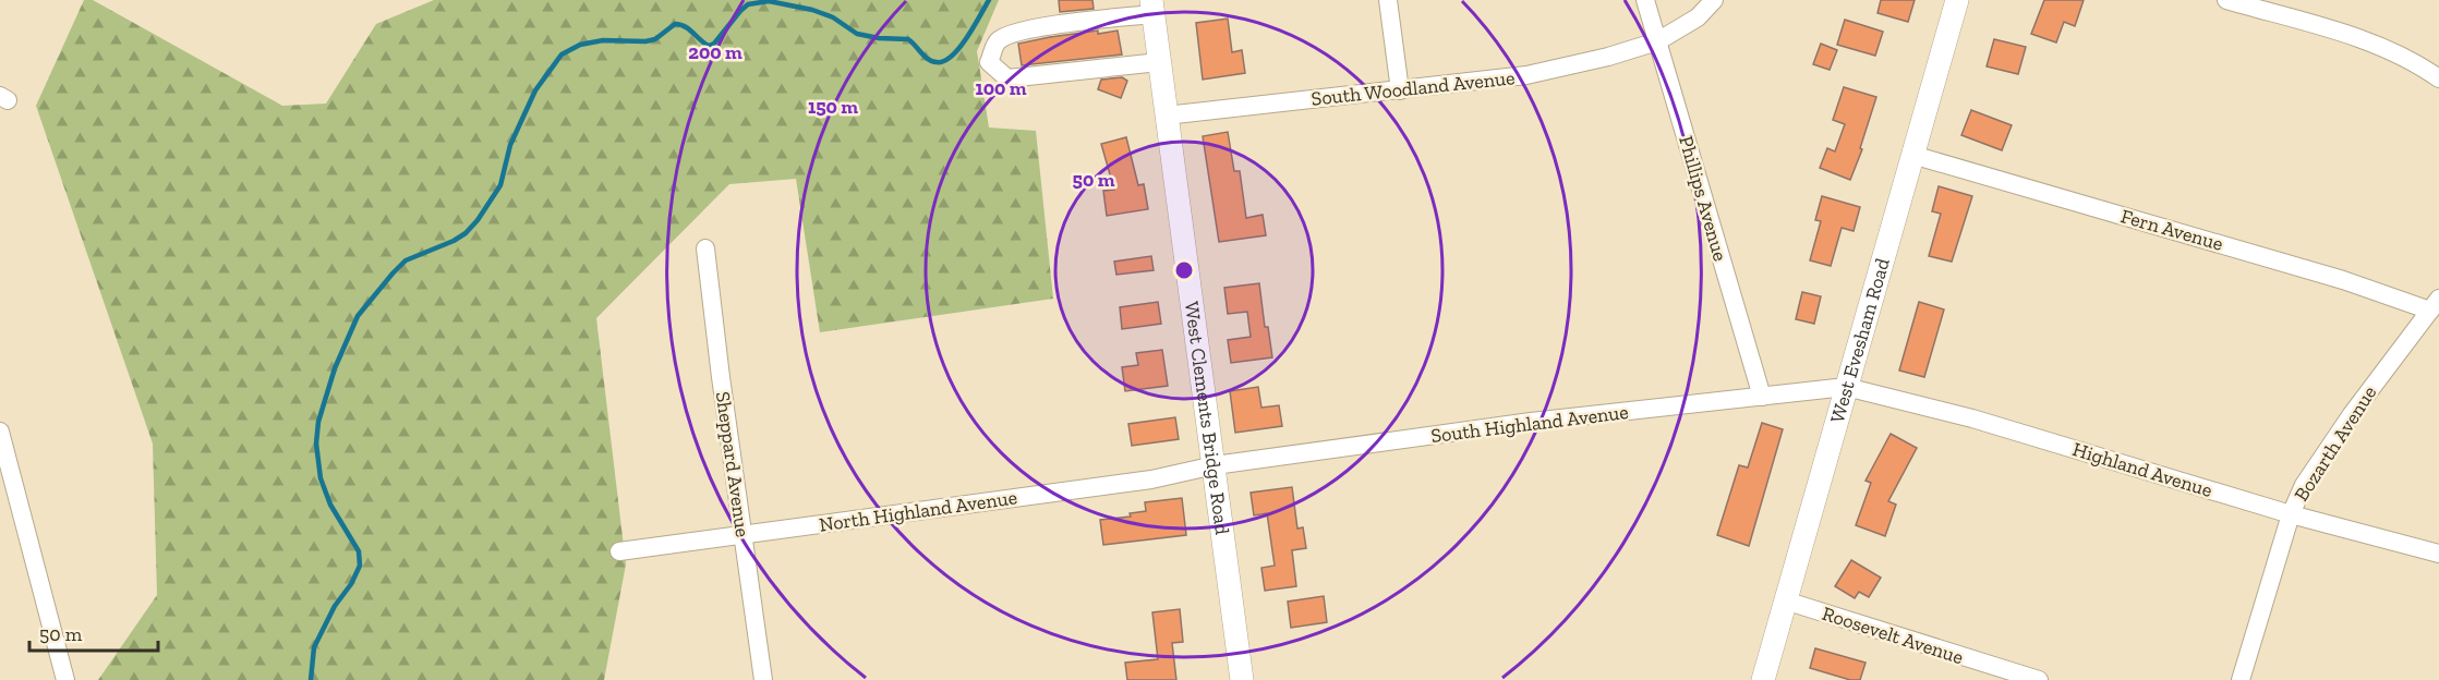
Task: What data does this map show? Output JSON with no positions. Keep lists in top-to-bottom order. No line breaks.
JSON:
{"streets":{"main road":["West Evesham Road","West Clements Bridge Road"],"street":["South Woodland Avenue","Phillips Avenue","Fern Avenue","South Highland Avenue","Bozarth Avenue","Sheppard Avenue","Highland Avenue","North Highland Avenue","Roosevelt Avenue"]},"crossings":[["South Woodland Avenue","Phillips Avenue"],["South Woodland Avenue","West Clements Bridge Road"],["Phillips Avenue","South Highland Avenue"],["Fern Avenue","West Evesham Road"],["Fern Avenue","Bozarth Avenue"],["West Evesham Road","South Highland Avenue"],["West Evesham Road","Highland Avenue"],["West Evesham Road","Roosevelt Avenue"],["West Clements Bridge Road","South Highland Avenue"],["West Clements Bridge Road","North Highland Avenue"],["South Highland Avenue","Highland Avenue"],["South Highland Avenue","North Highland Avenue"],["Bozarth Avenue","Highland Avenue"],["Sheppard Avenue","North Highland Avenue"]],"scale_bar":"50 m","rings":["200 m","100 m","150 m","50 m"]}
